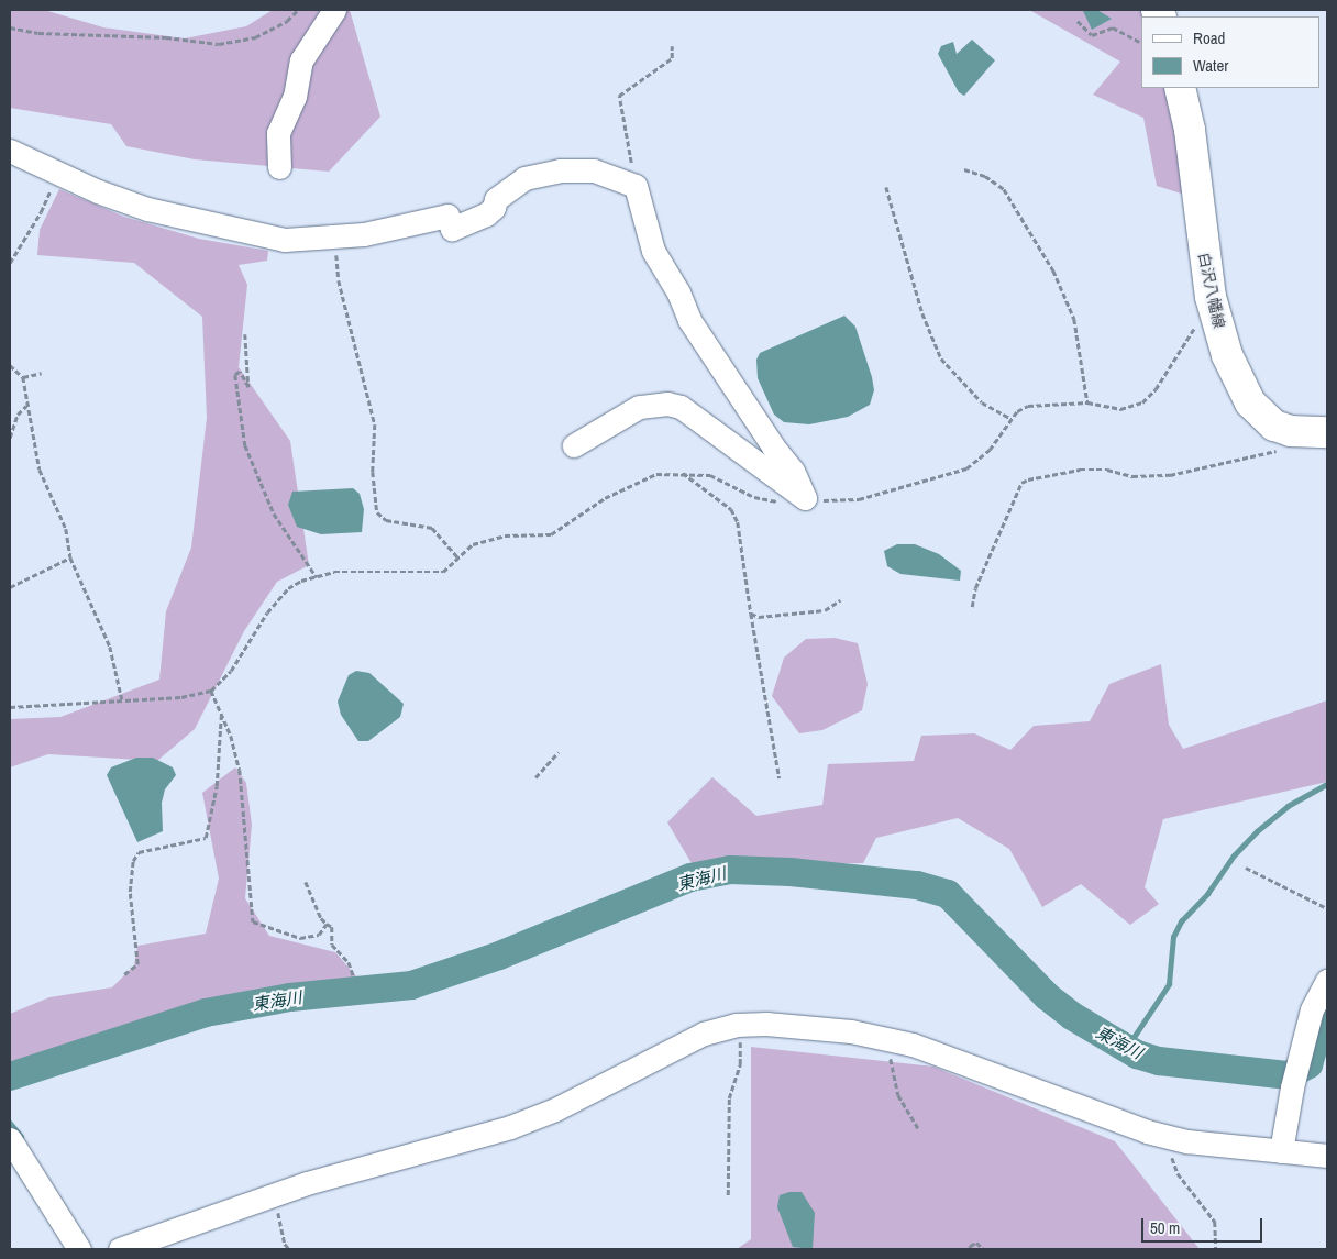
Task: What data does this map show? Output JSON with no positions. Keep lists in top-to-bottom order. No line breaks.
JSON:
{"streets":{"main road":["白沢八幡線"]},"water":["東海川"],"legend":["Road","Water"],"scale_bar":"50 m"}
